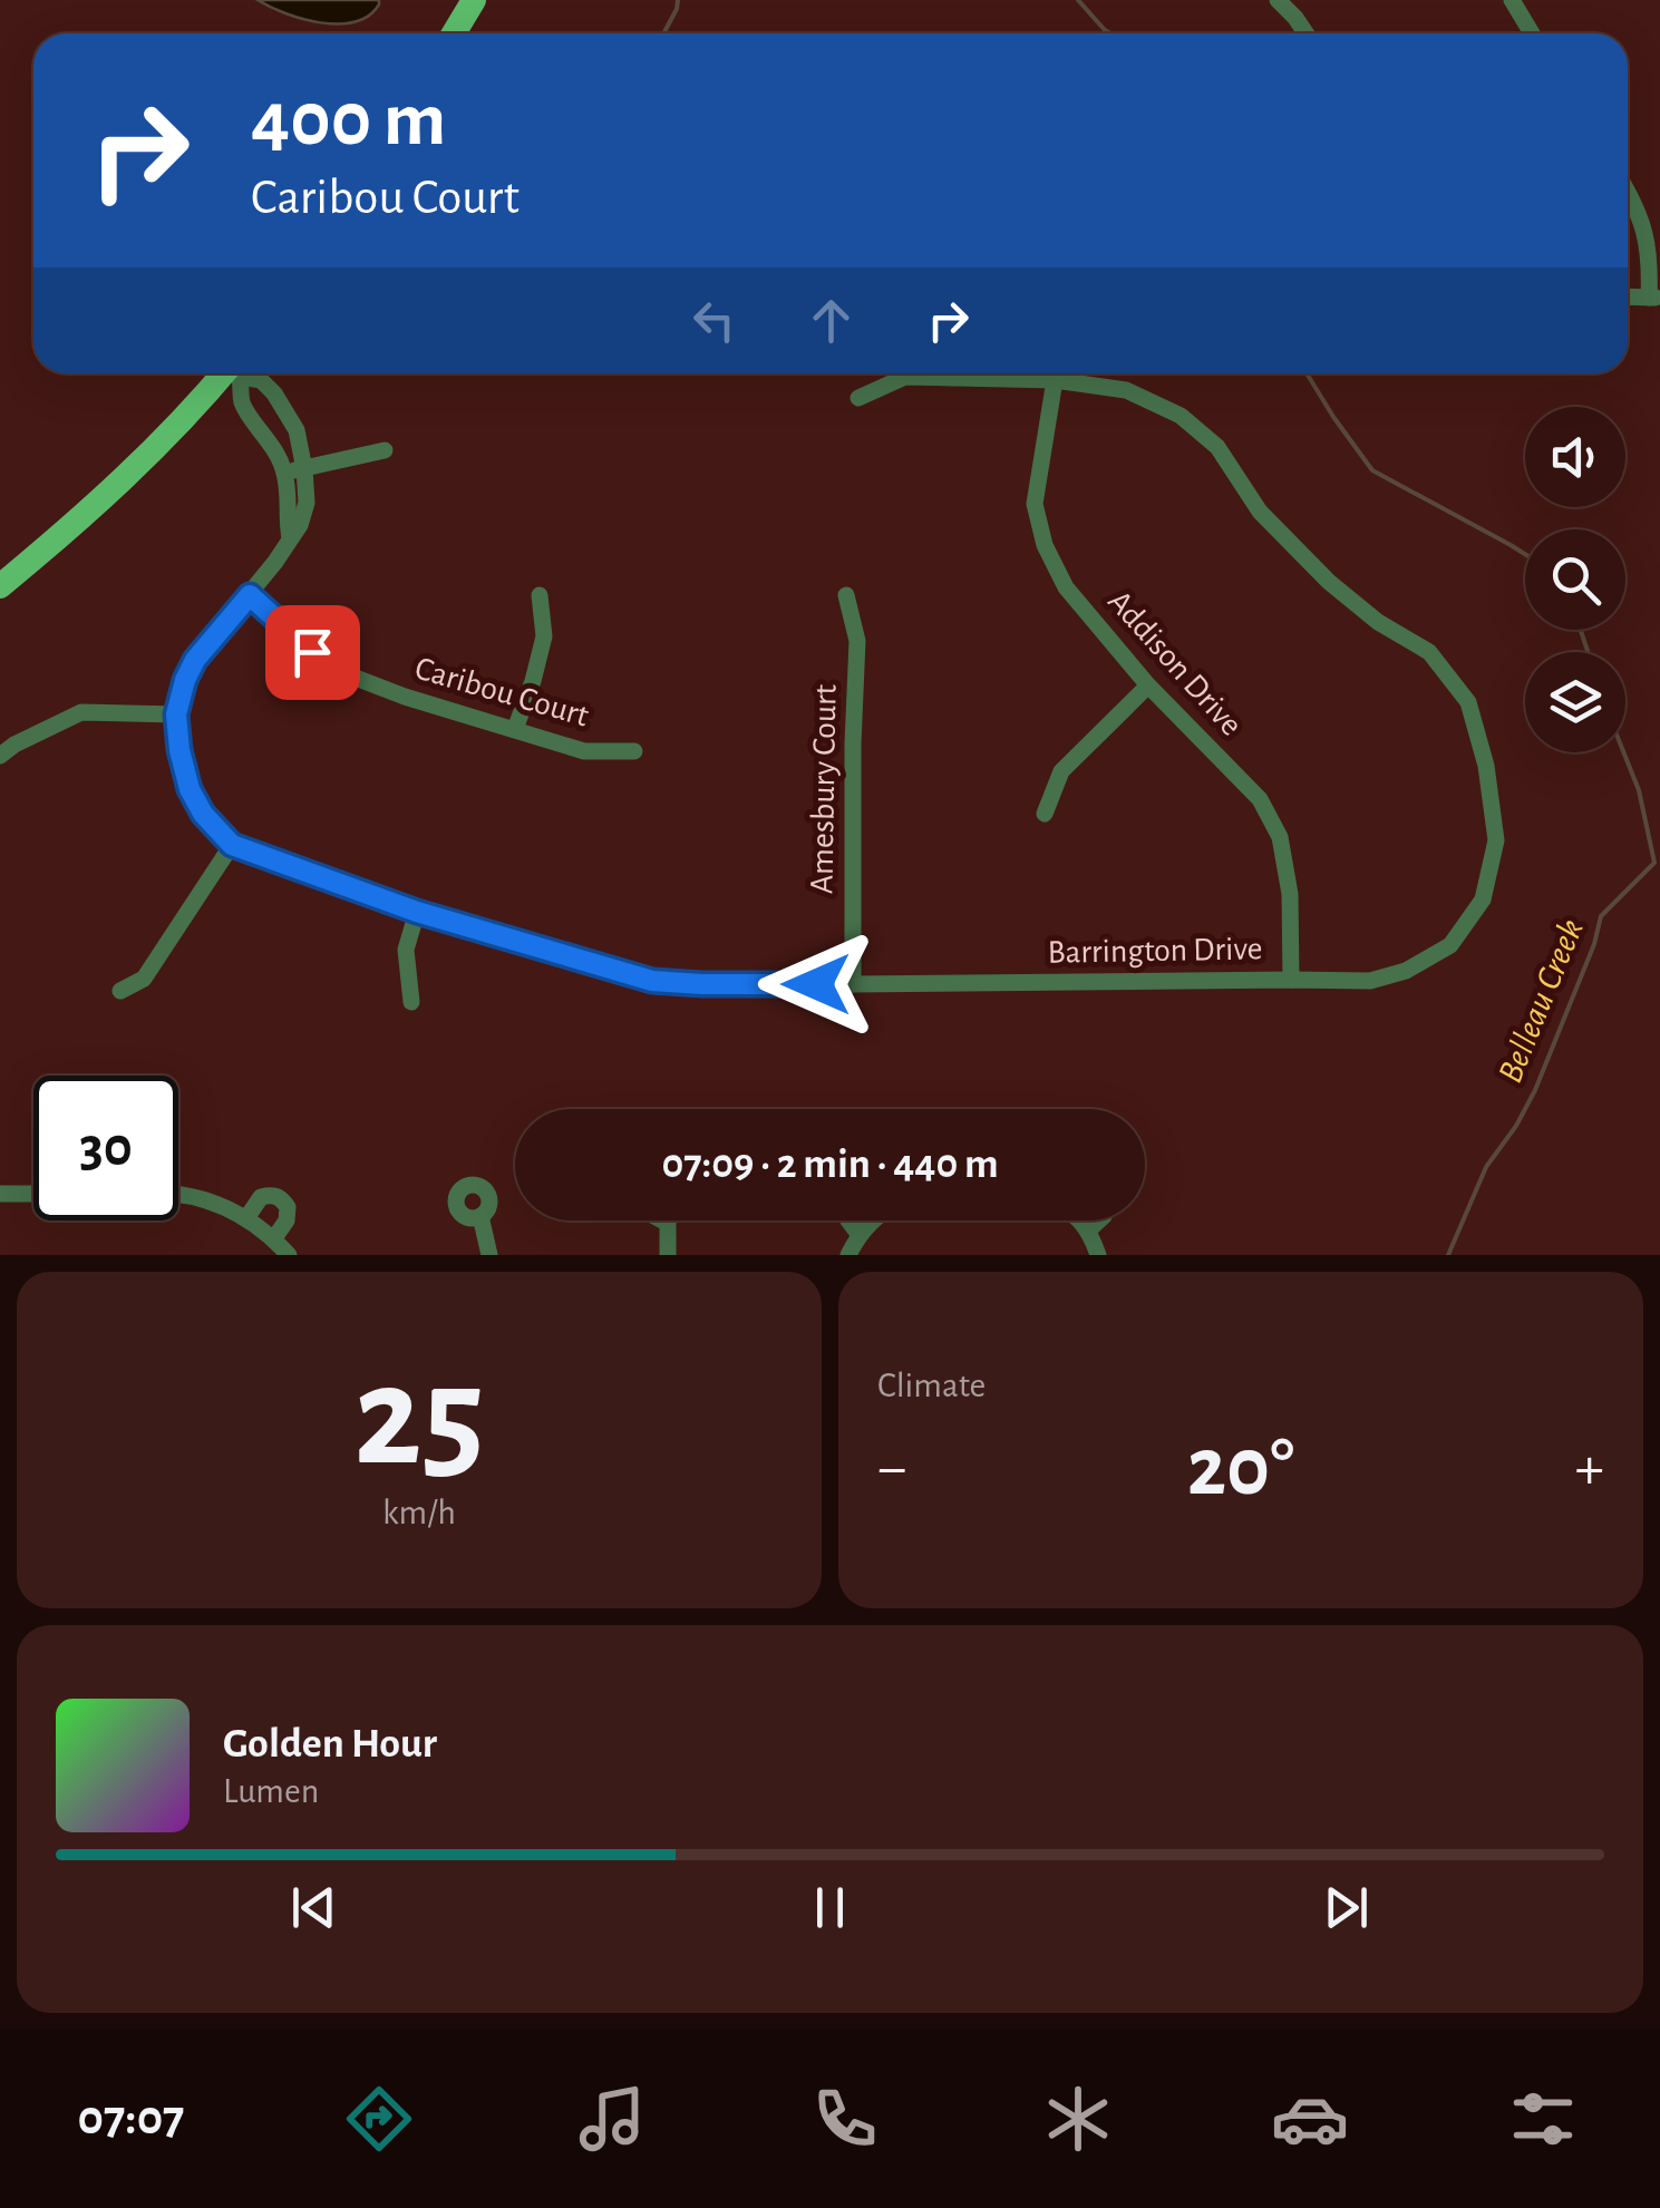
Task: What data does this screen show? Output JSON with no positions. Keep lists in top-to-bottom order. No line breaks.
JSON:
{"streets":{"street":["Addison Drive","Caribou Court","Amesbury Court","Barrington Drive"]},"crossings":[["Addison Drive","Barrington Drive"],["Amesbury Court","Barrington Drive"]],"water":["Belleau Creek"],"page":{"turn":["400 m","Caribou Court"],"limit":"30","trip":"07:09 · 2 min · 440 m","tile":[["25","km/h"],"Climate"],"heat":["−","20°","+"],"song":["Golden Hour","Lumen"],"tabs":"07:07"}}
